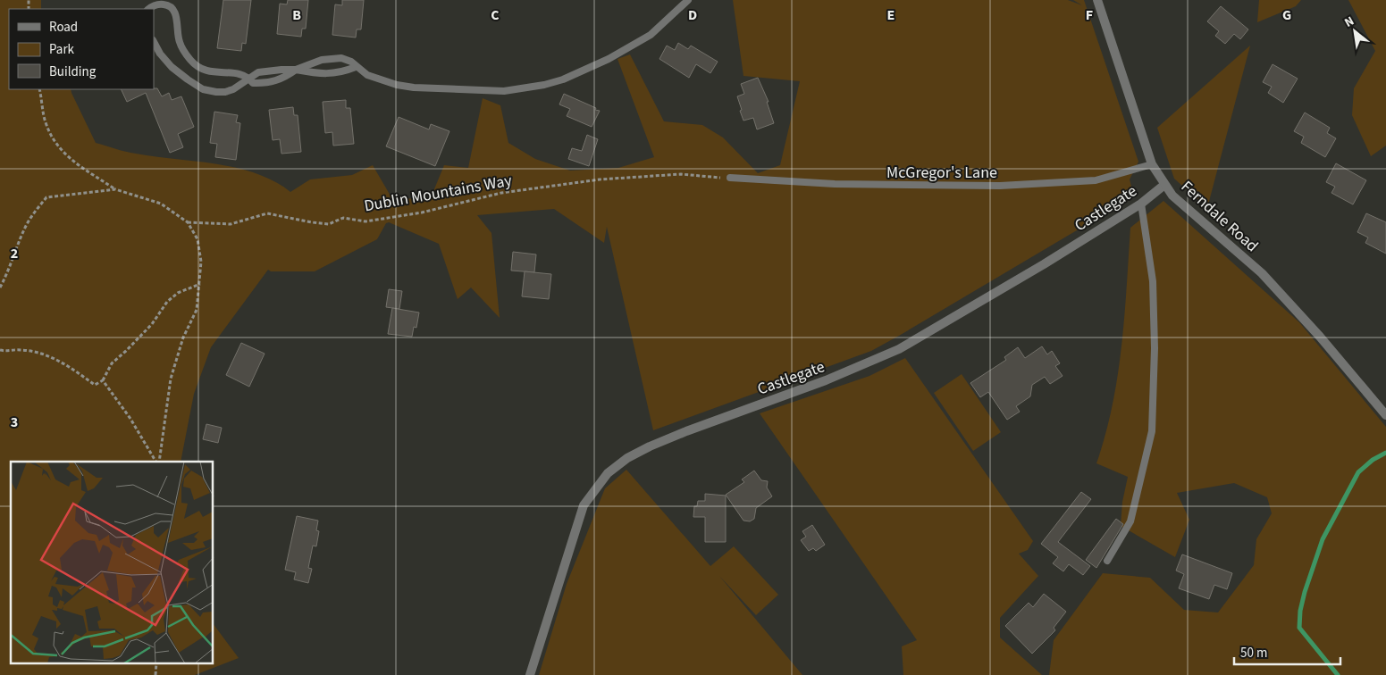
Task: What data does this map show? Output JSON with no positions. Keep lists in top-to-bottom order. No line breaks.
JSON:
{"streets":{"street":["Castlegate","Ferndale Road"],"lane":["McGregor's Lane"],"path":["Dublin Mountains Way"]},"crossings":[["McGregor's Lane","Dublin Mountains Way"],["McGregor's Lane","Ferndale Road"],["Castlegate","Ferndale Road"]],"legend":["Road","Park","Building"],"scale_bar":"50 m","north":"top left","grid":{"columns":["B","C","D","E","F","G"],"rows":["2","3"]}}
